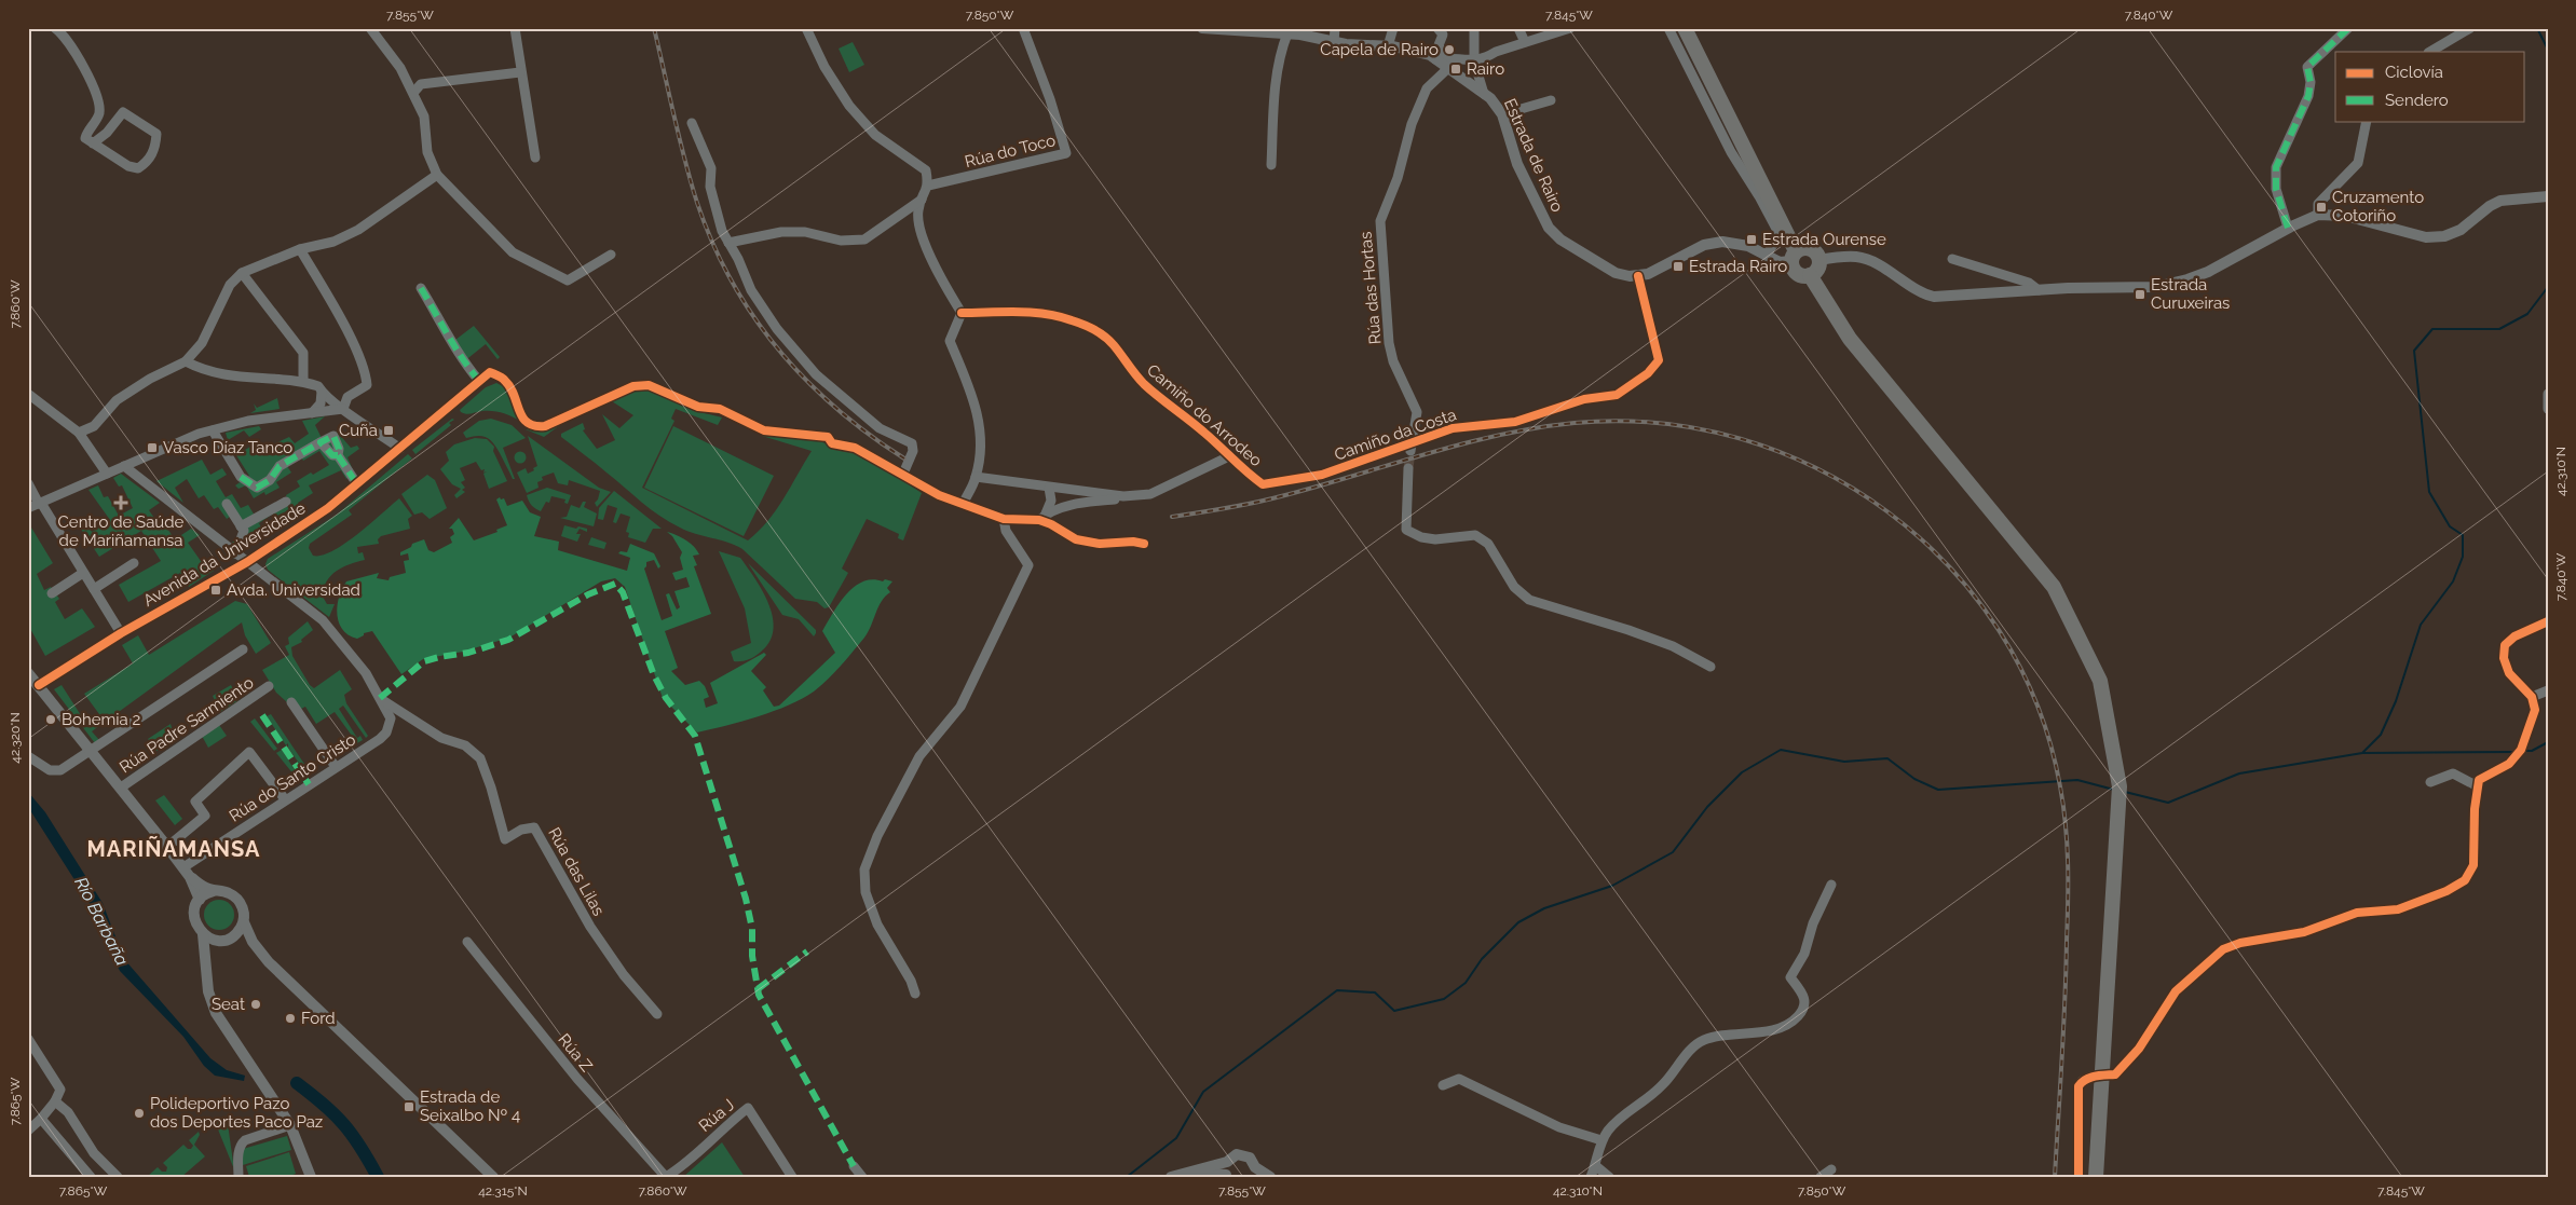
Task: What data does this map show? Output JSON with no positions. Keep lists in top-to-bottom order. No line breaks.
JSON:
{"streets":{"street":["Rúa do Toco","Estrada de Rairo","Rúa das Hortas","Camiño do Arrodeo","Camiño da Costa","Avenida da Universidade","Rúa Padre Sarmiento","Rúa do Santo Cristo","Rúa das Lilas","Rúa Z","Rúa J"]},"crossings":[["Estrada de Rairo","Rúa das Hortas"],["Estrada de Rairo","Camiño da Costa"],["Rúa das Hortas","Camiño da Costa"],["Camiño do Arrodeo","Camiño da Costa"],["Rúa do Santo Cristo","Rúa das Lilas"],["Rúa Z","Rúa J"]],"districts":["MARIÑAMANSA"],"water":["Río Barbaña"],"places":{"other":["Capela de Rairo","Bohemia 2","Seat","Ford","Polideportivo Pazo dos Deportes Paco Paz"],"transit":["Rairo","Cruzamento Cotoriño","Estrada Ourense","Estrada Rairo","Estrada Curuxeiras","Cuña","Vasco Díaz Tanco","Avda. Universidad","Estrada de Seixalbo Nº 4"],"health":["Centro de Saúde de Mariñamansa"]},"legend":["Ciclovía","Sendero"],"coordinates":["7.855°W","7.850°W","7.845°W","7.840°W","7.860°W","42.310°N","42.320°N","7.865°W","42.315°N"]}
